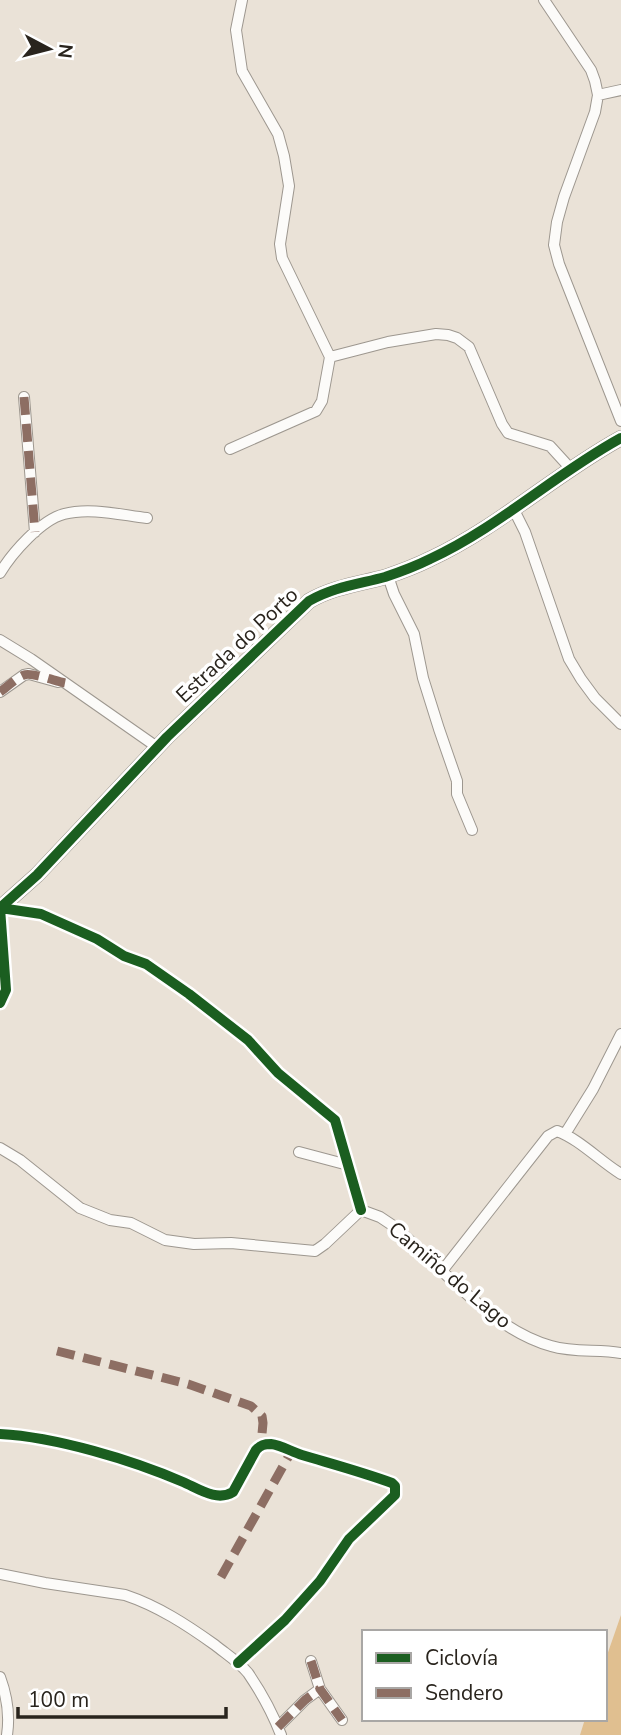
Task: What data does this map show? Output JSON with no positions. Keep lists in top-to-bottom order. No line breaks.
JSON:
{"streets":{"street":["Estrada do Porto","Camiño do Lago"]},"legend":["Ciclovía","Sendero"],"scale_bar":"100 m","north":"right"}
